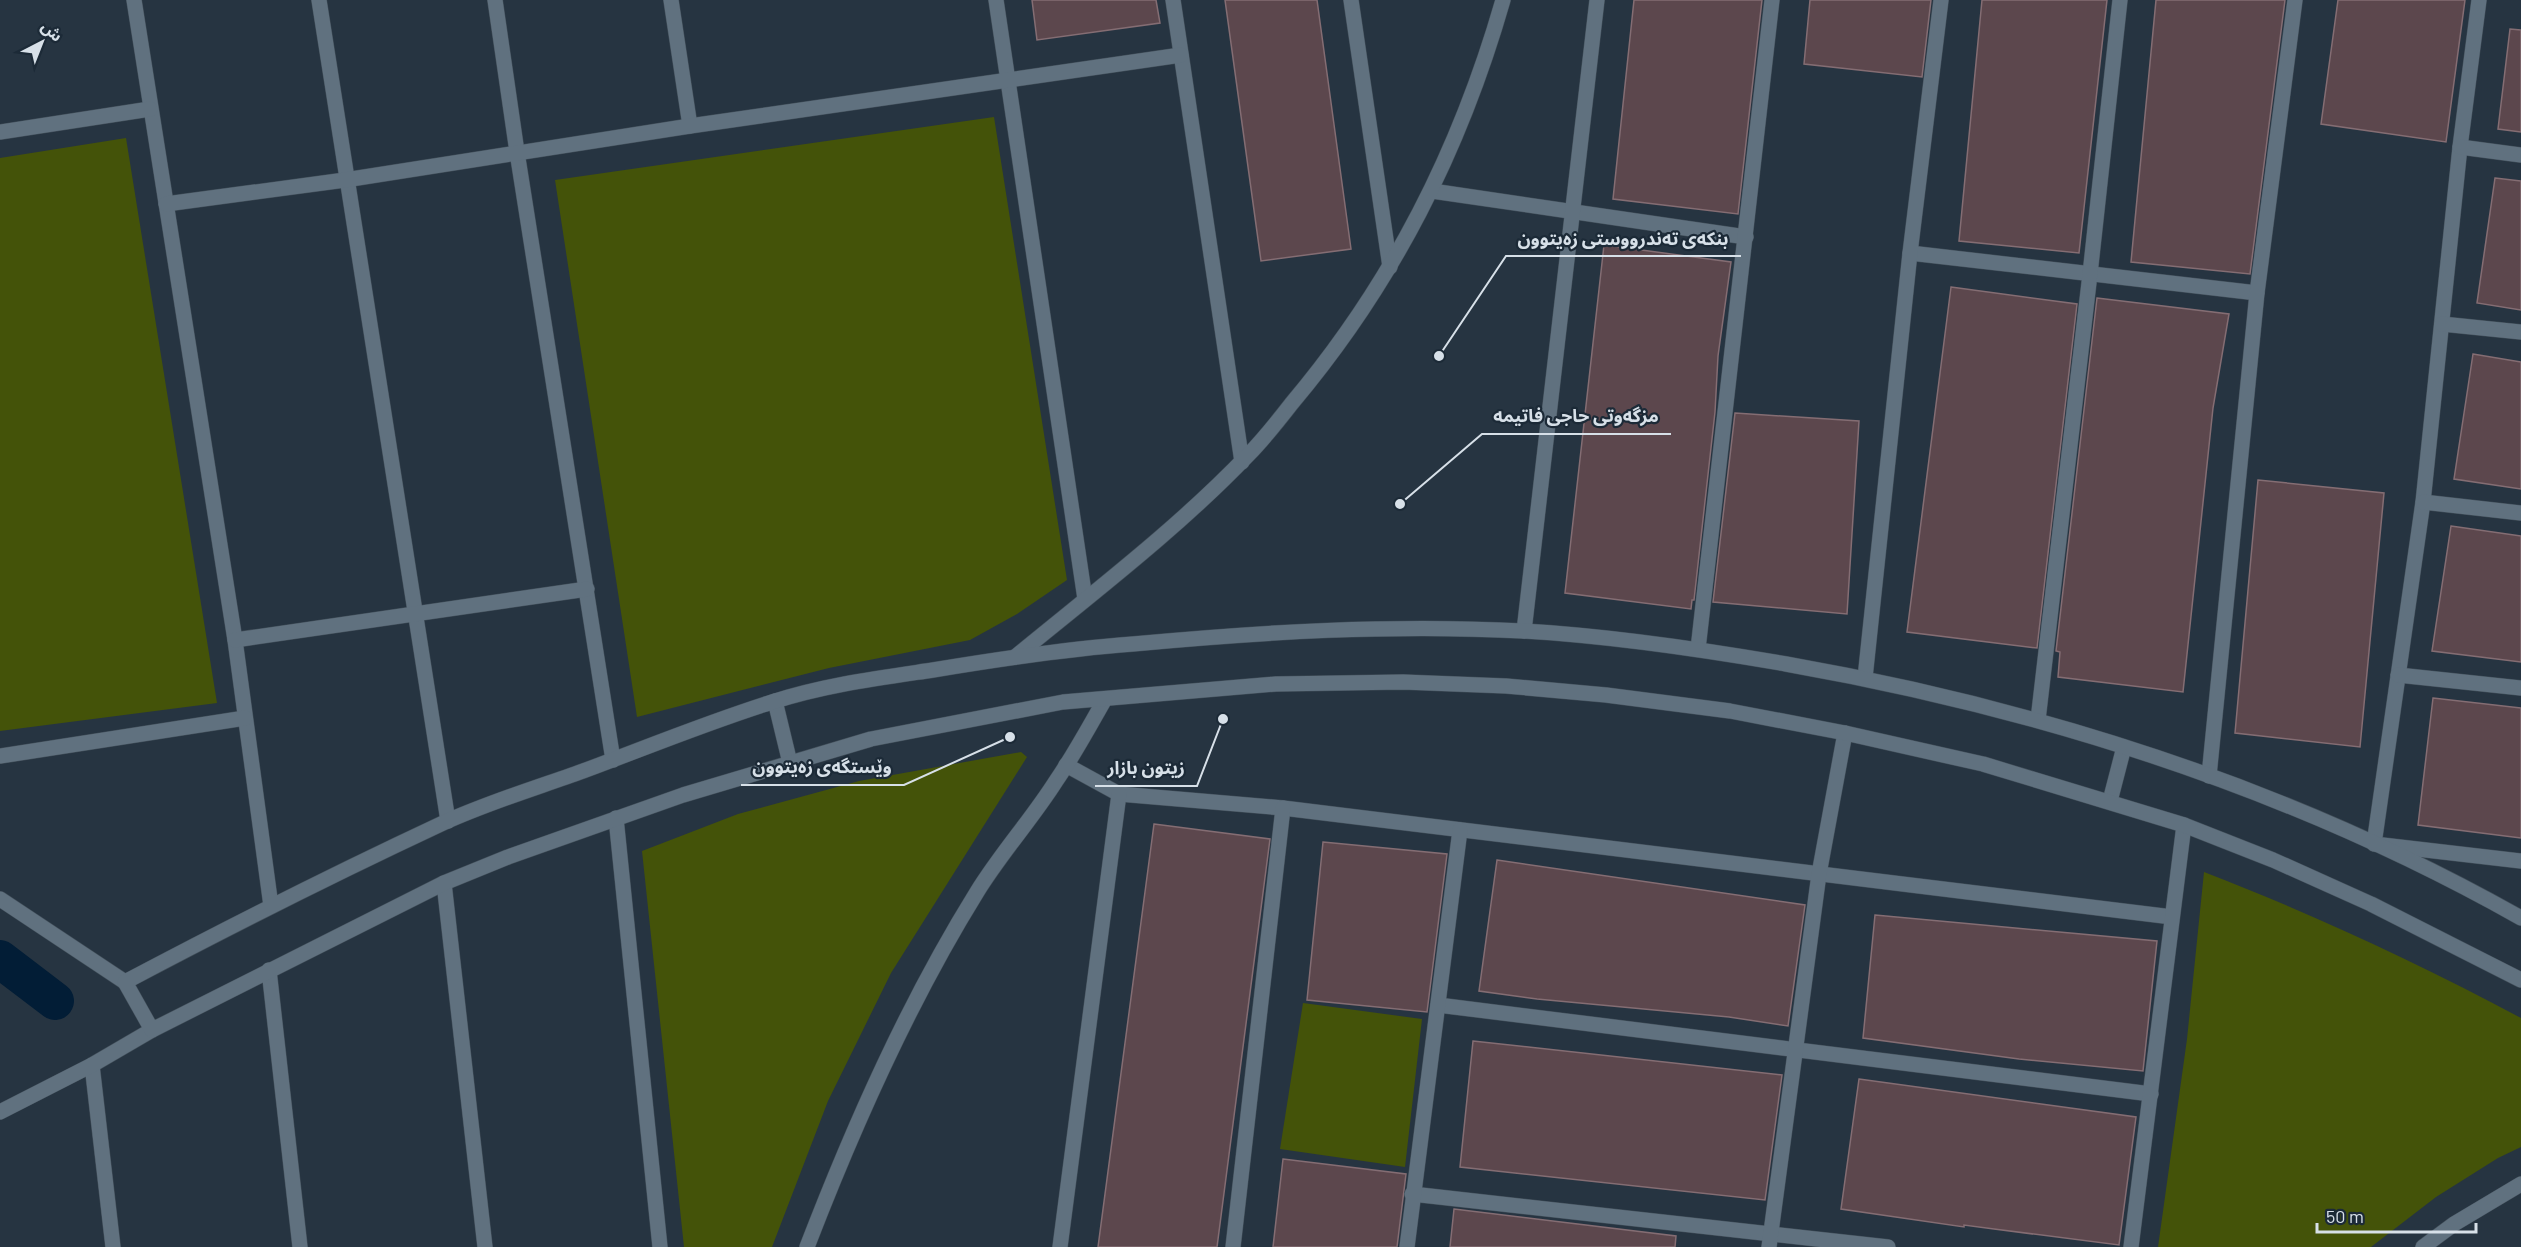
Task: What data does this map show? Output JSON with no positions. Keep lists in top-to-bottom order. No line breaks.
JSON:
{"places":["بنکەی تەندرووستی زەیتوون","مزگەوتی حاجی فاتیمە","زيتون بازار","وێستگەی زەیتوون"],"scale_bar":"50 m","north":"top right"}
